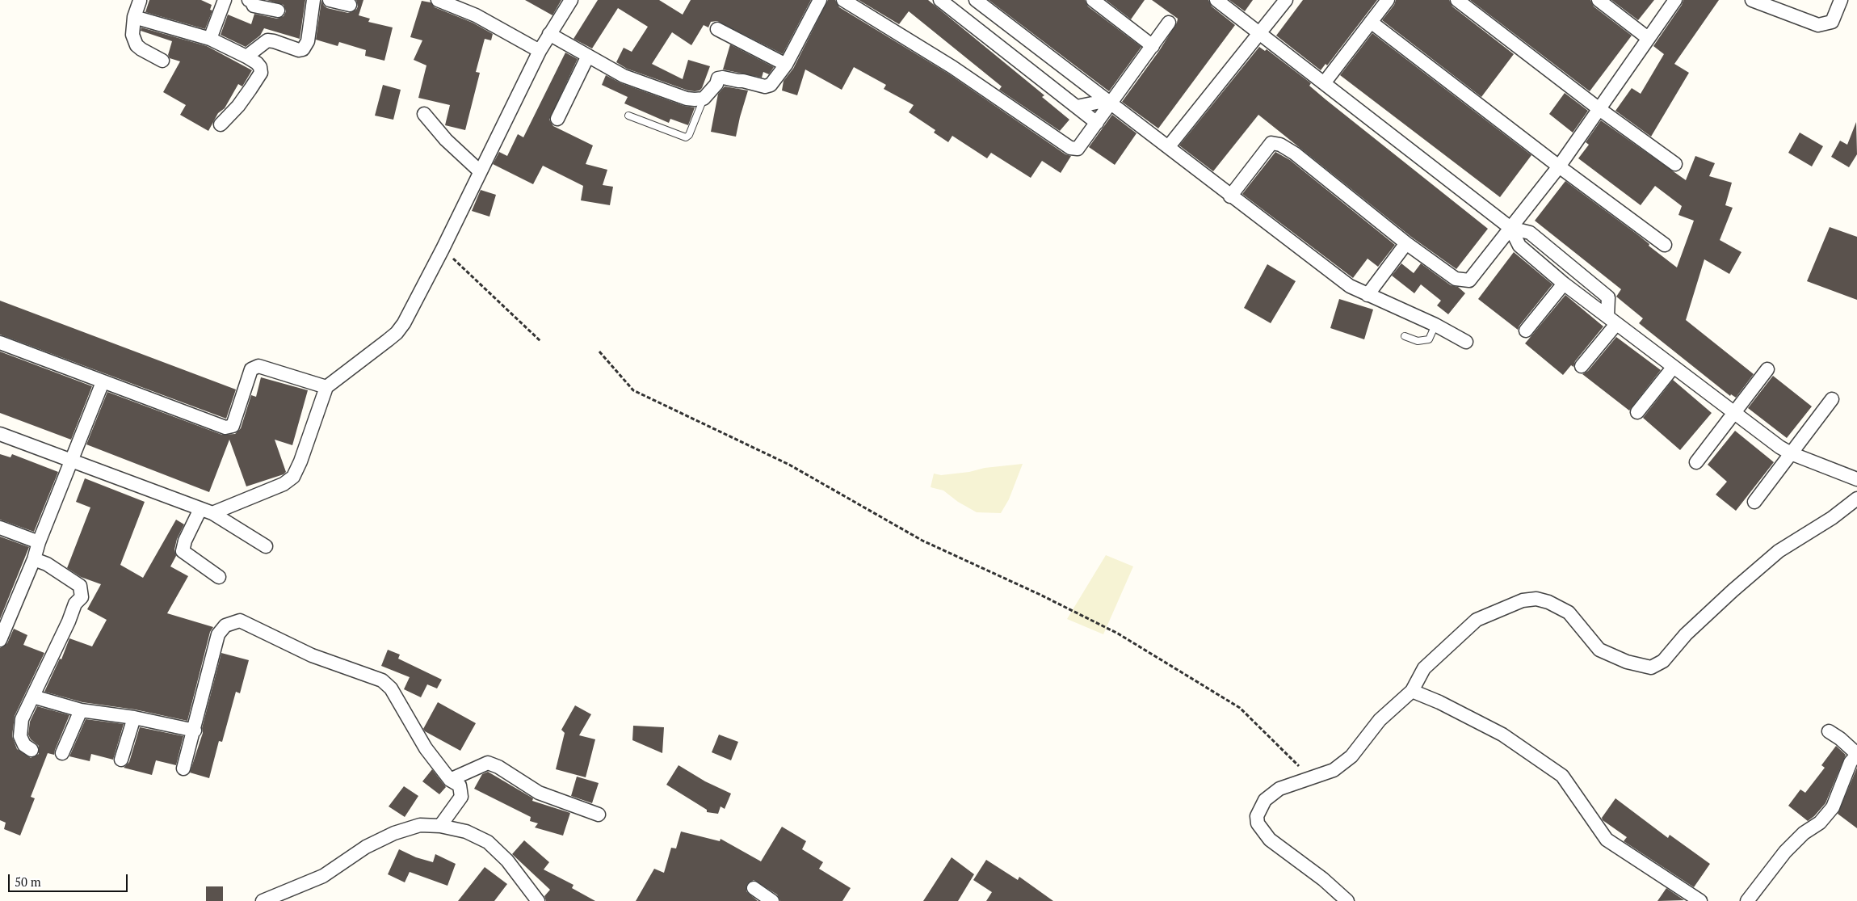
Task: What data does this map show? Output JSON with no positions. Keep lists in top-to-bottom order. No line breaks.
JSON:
{"scale_bar":"50 m"}
